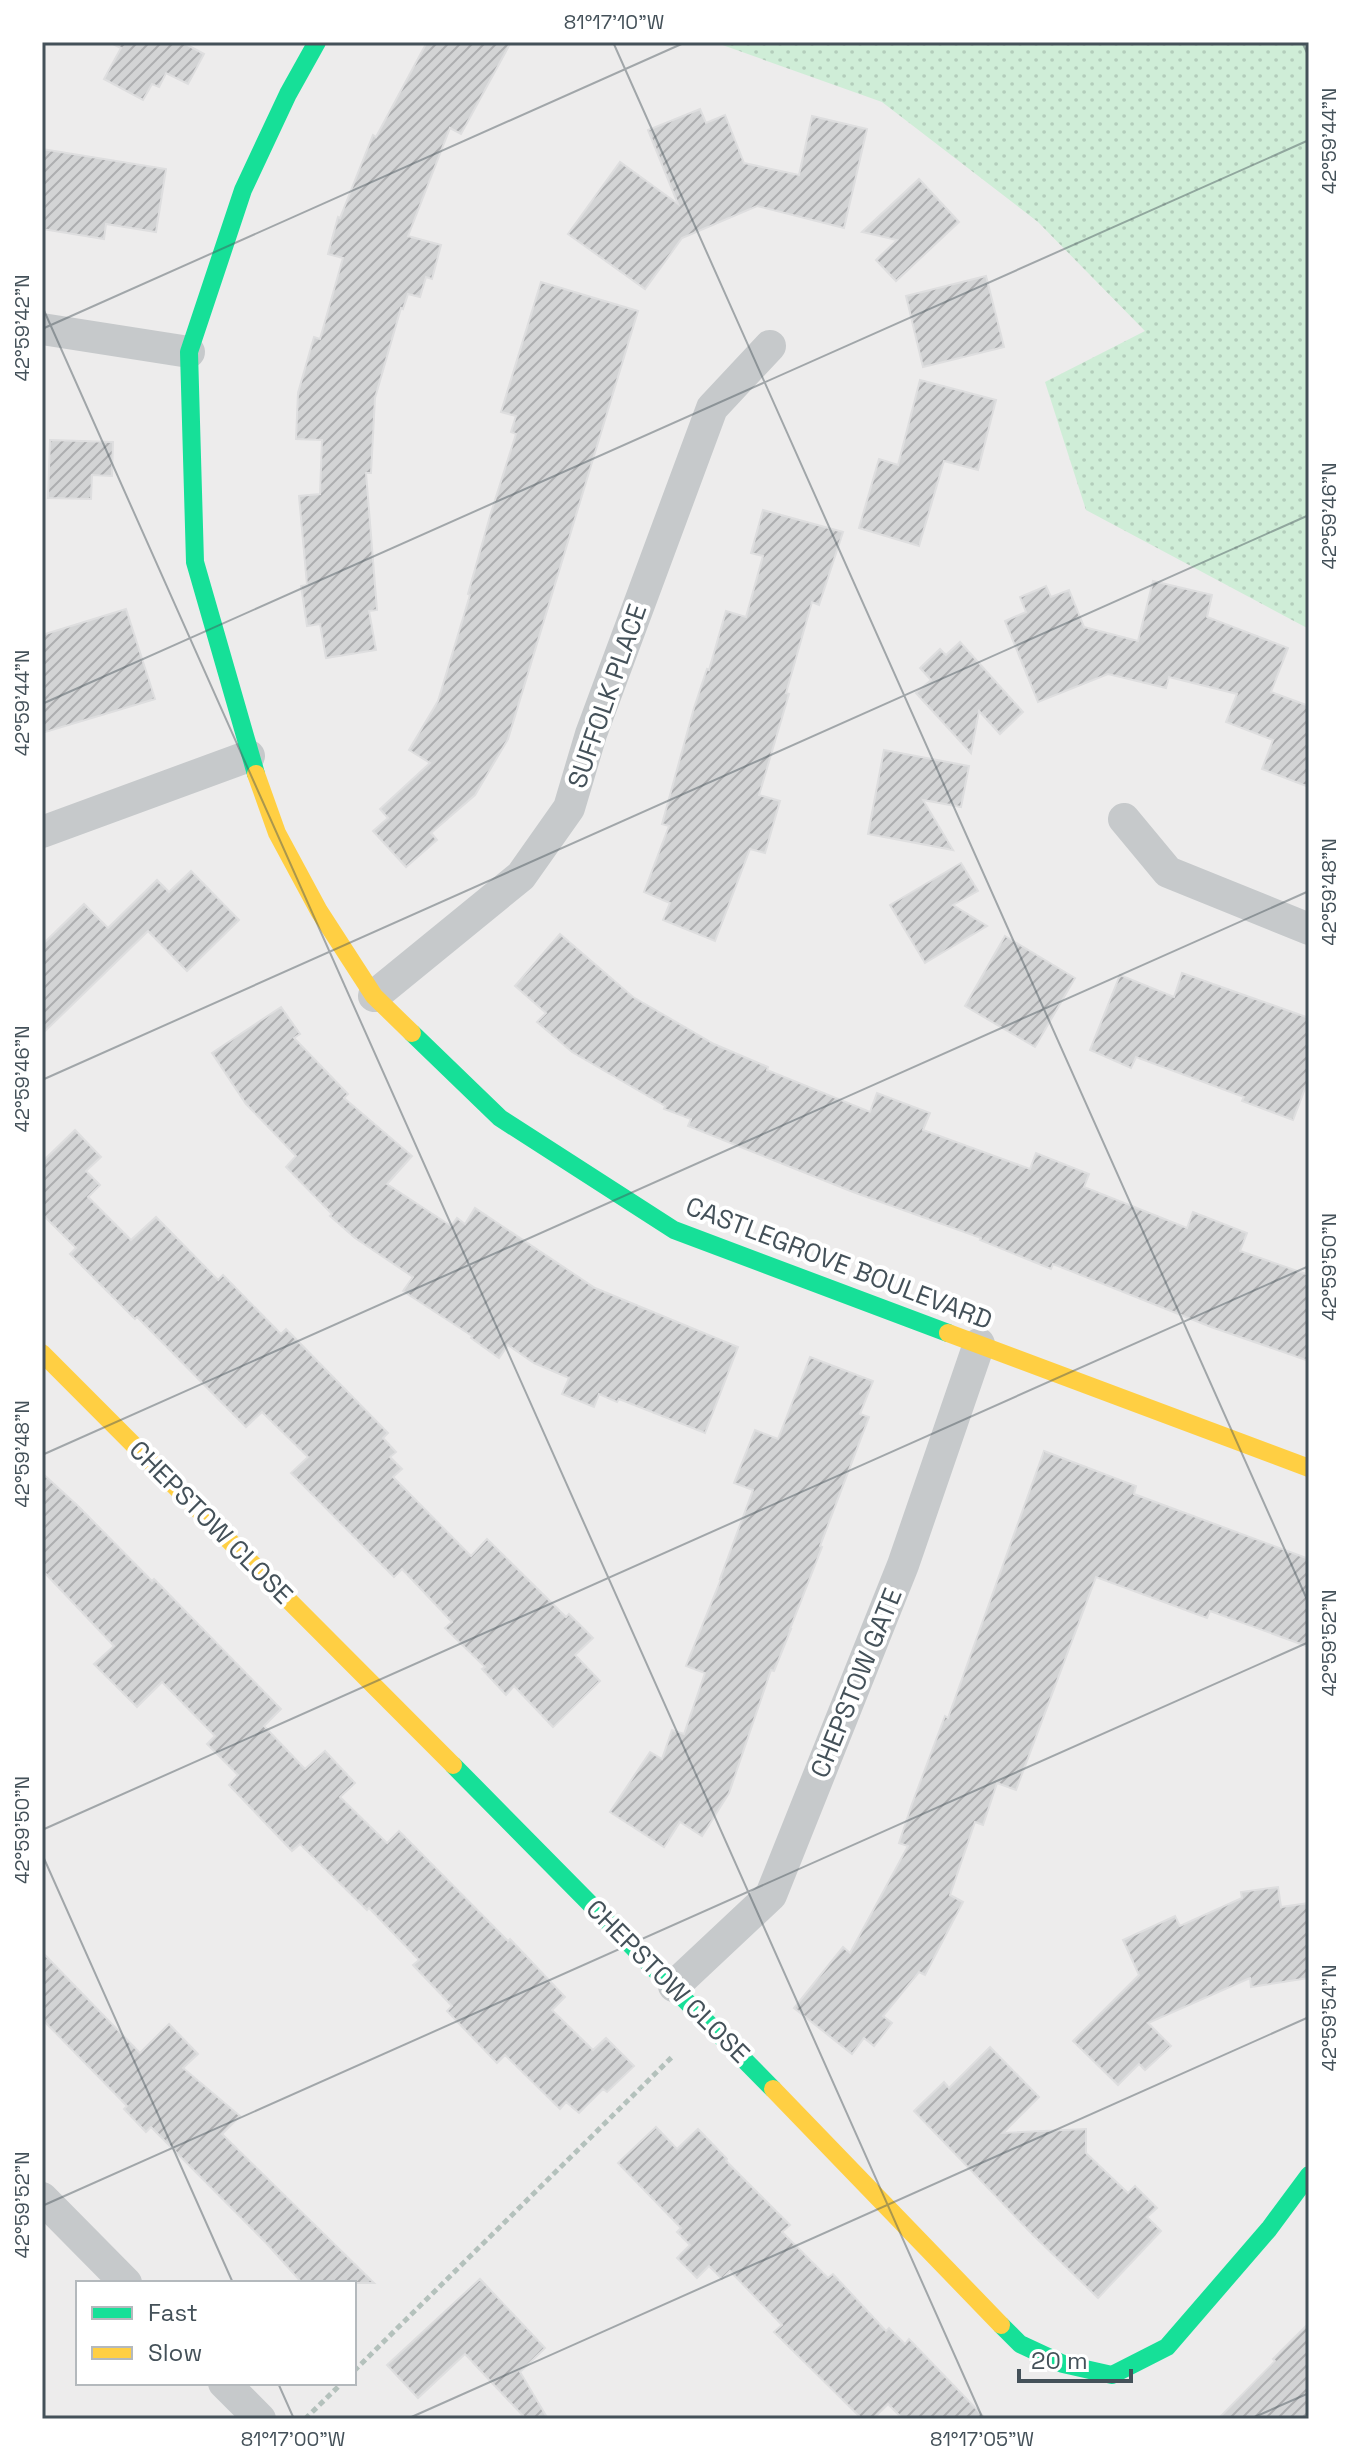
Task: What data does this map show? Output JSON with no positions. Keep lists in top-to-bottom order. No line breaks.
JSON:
{"streets":{"street":["SUFFOLK PLACE","CASTLEGROVE BOULEVARD","CHEPSTOW CLOSE","CHEPSTOW GATE"]},"crossings":[["SUFFOLK PLACE","CASTLEGROVE BOULEVARD"],["CASTLEGROVE BOULEVARD","CHEPSTOW GATE"],["CHEPSTOW CLOSE","CHEPSTOW GATE"]],"legend":["Fast","Slow"],"scale_bar":"20 m","coordinates":["81°17'10\"W","42°59'44\"N","42°59'42\"N","42°59'46\"N","42°59'48\"N","42°59'50\"N","42°59'52\"N","42°59'54\"N","81°17'00\"W","81°17'05\"W"]}
